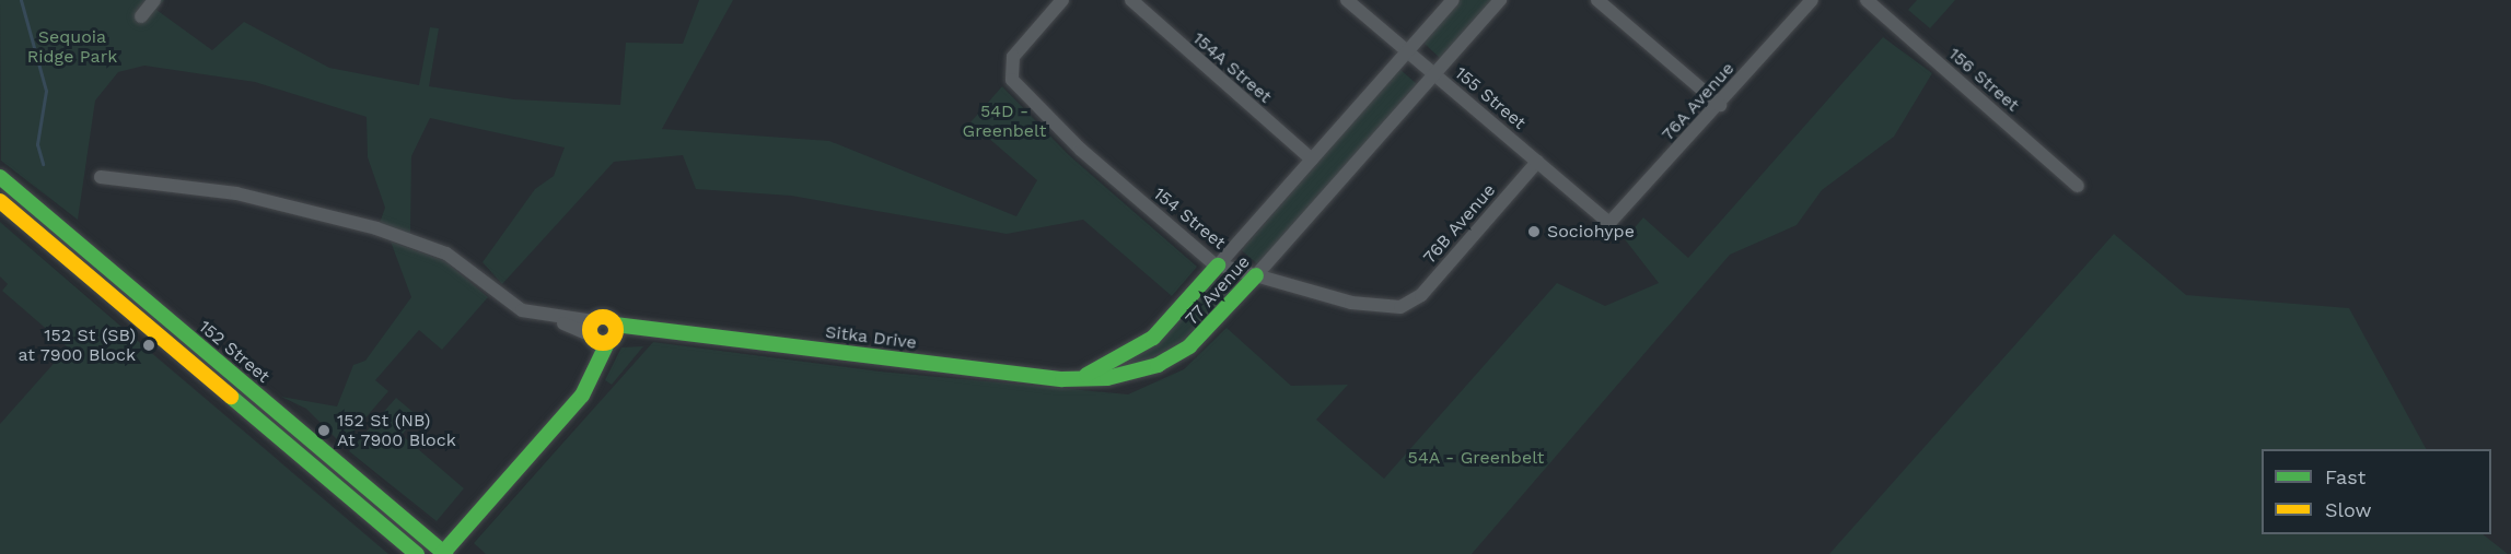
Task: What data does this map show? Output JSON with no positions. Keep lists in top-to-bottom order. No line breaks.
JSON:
{"streets":{"street":["154A Street","156 Street","155 Street","76A Avenue","154 Street","76B Avenue","77 Avenue","Sitka Drive","152 Street"]},"crossings":[["154A Street","77 Avenue"],["155 Street","76A Avenue"],["155 Street","76B Avenue"],["155 Street","77 Avenue"],["154 Street","76B Avenue"],["154 Street","77 Avenue"],["77 Avenue","Sitka Drive"]],"parks":["Sequoia Ridge Park","54D - Greenbelt","54A - Greenbelt"],"places":["Sociohype","152 St (SB) at 7900 Block","152 St (NB) At 7900 Block"],"legend":["Fast","Slow"]}
